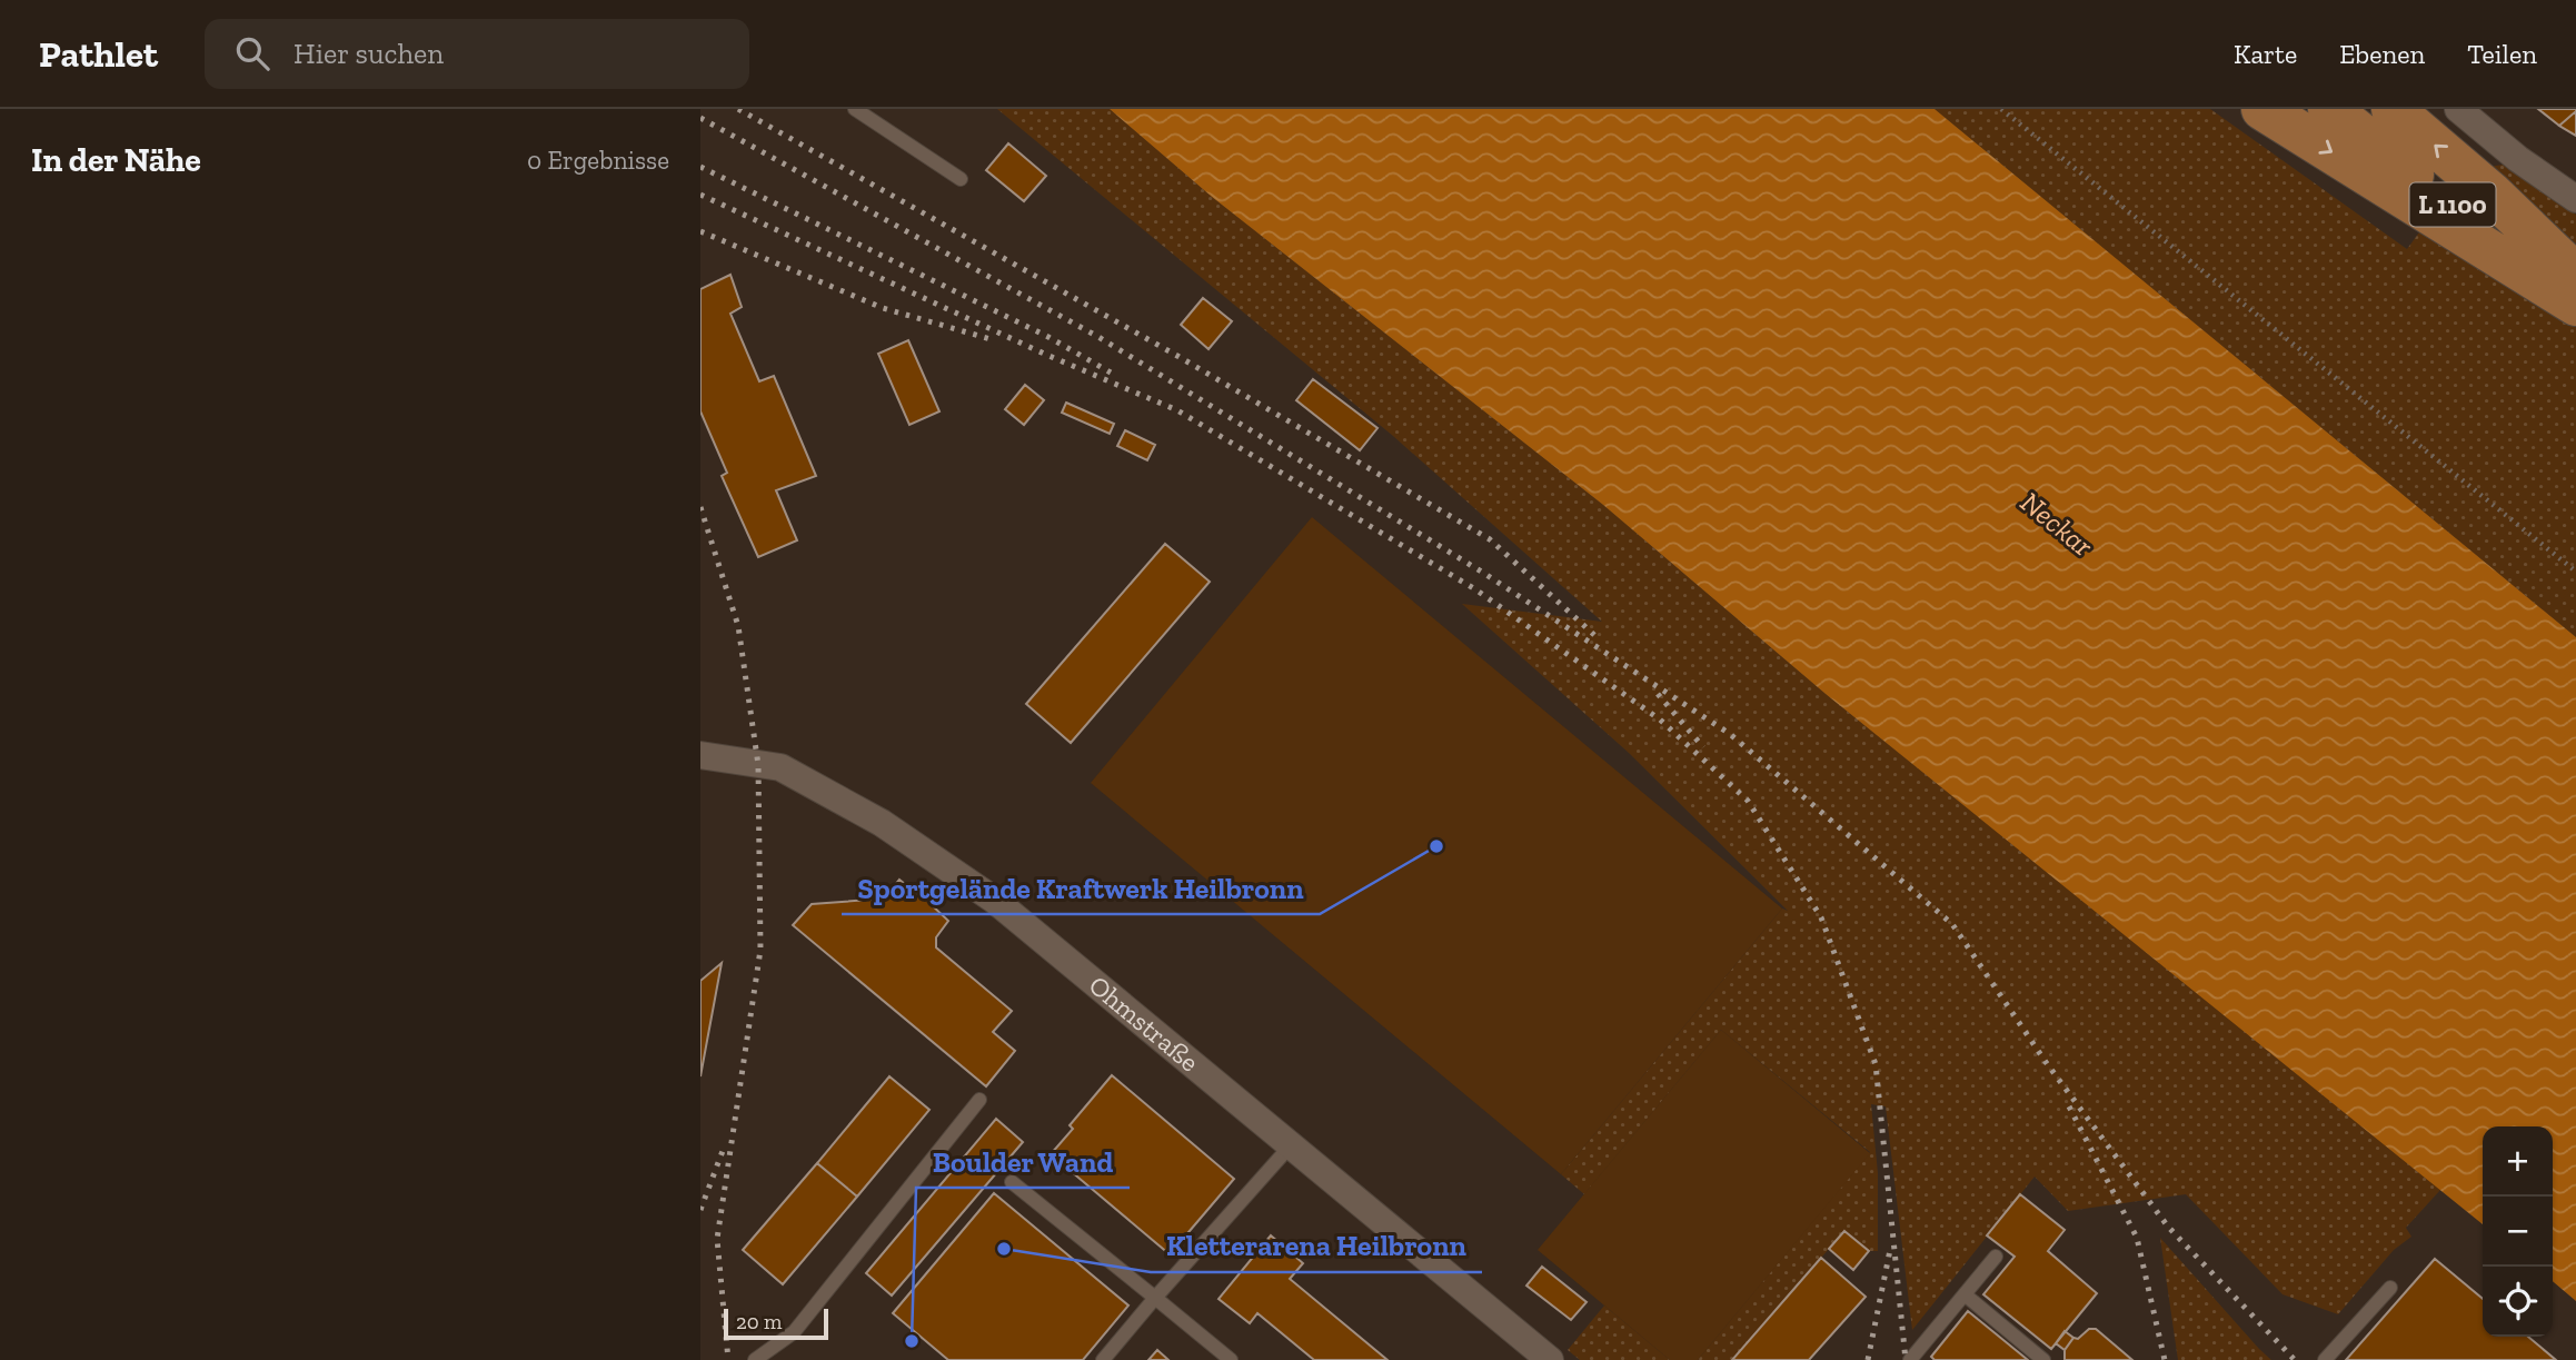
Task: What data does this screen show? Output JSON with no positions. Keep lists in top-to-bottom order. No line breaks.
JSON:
{"streets":{"main road":["L 1100"],"street":["Ohmstraße"]},"water":["Neckar"],"places":["Sportgelände Kraftwerk Heilbronn","Kletterarena Heilbronn","Boulder Wand"],"scale_bar":"20 m","page":{"header":"Pathlet","search":"Hier suchen","nav":["Karte","Ebenen","Teilen"],"heading":["In der Nähe","0 Ergebnisse"],"map_buttons":["+","−"],"scale":"20 m"}}
